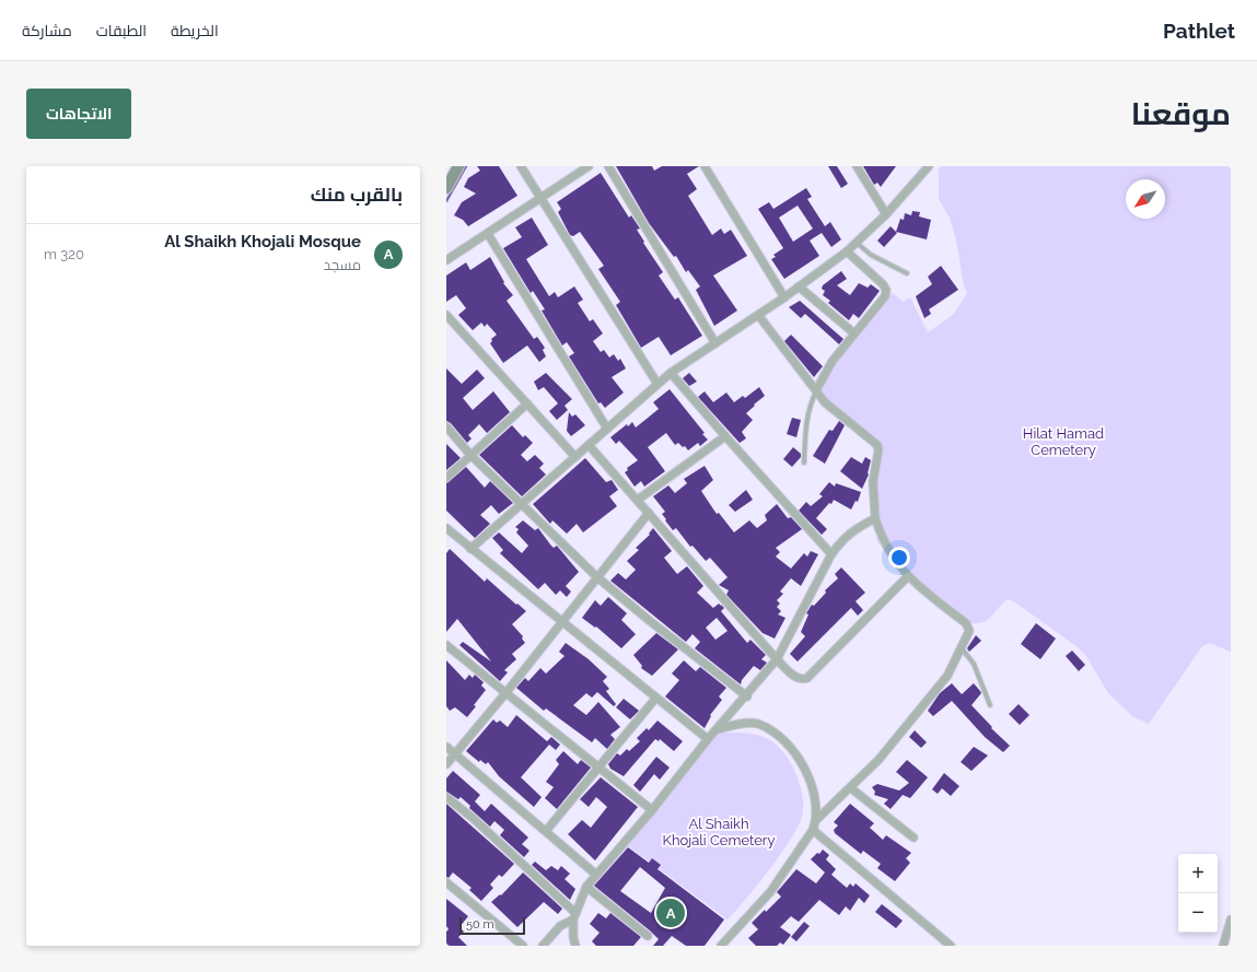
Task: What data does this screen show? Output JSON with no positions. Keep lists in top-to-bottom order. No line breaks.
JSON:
{"parks":["Hilat Hamad Cemetery","Al Shaikh Khojali Cemetery"],"scale_bar":"50 m","north":"bottom left","page":{"header":"Pathlet","nav":["الخريطة","الطبقات","مشاركة"],"title":"موقعنا","buttons":"الاتجاهات","heading":"بالقرب منك","list":[{"mark":"A","name":"Al Shaikh Khojali Mosque","note":"مسجد","value":"320 m"}],"map_buttons":["+","−"],"pins":"A","scale":"50 m"}}
